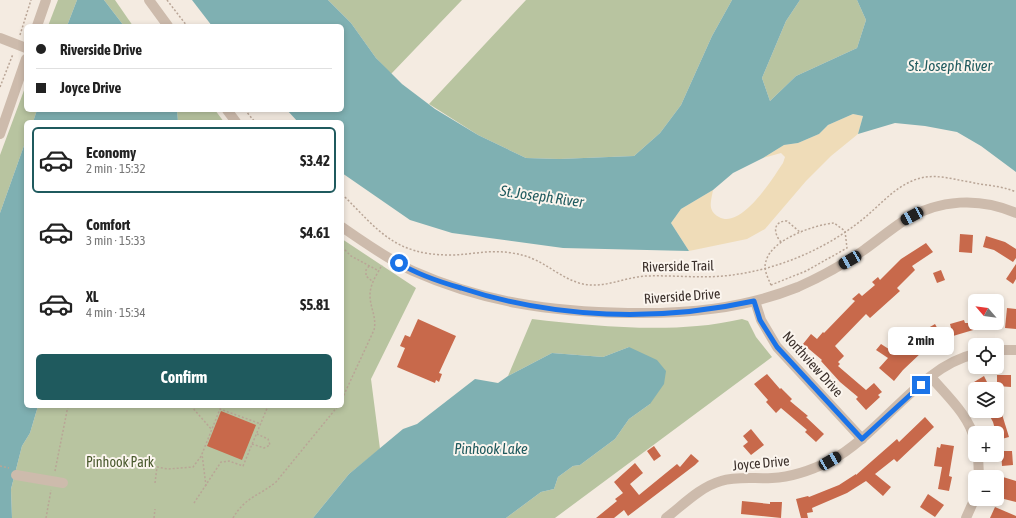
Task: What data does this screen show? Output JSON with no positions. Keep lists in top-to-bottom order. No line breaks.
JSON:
{"streets":{"street":["Riverside Drive","Northview Drive","Joyce Drive"],"path":["Riverside Trail"]},"crossings":[["Riverside Drive","Northview Drive"],["Northview Drive","Joyce Drive"]],"water":["St. Joseph River","Pinhook Lake"],"parks":["Pinhook Park"],"north":"top left","page":{"banner":["Riverside Drive","Joyce Drive"],"list":[{"name":"Economy","note":"2 min · 15:32","value":"$3.42"},{"name":"Comfort","note":"3 min · 15:33","value":"$4.61"},{"name":"XL","note":"4 min · 15:34","value":"$5.81"}],"map_buttons":["+","−"],"bubble":"2 min","buttons":"Confirm"}}
